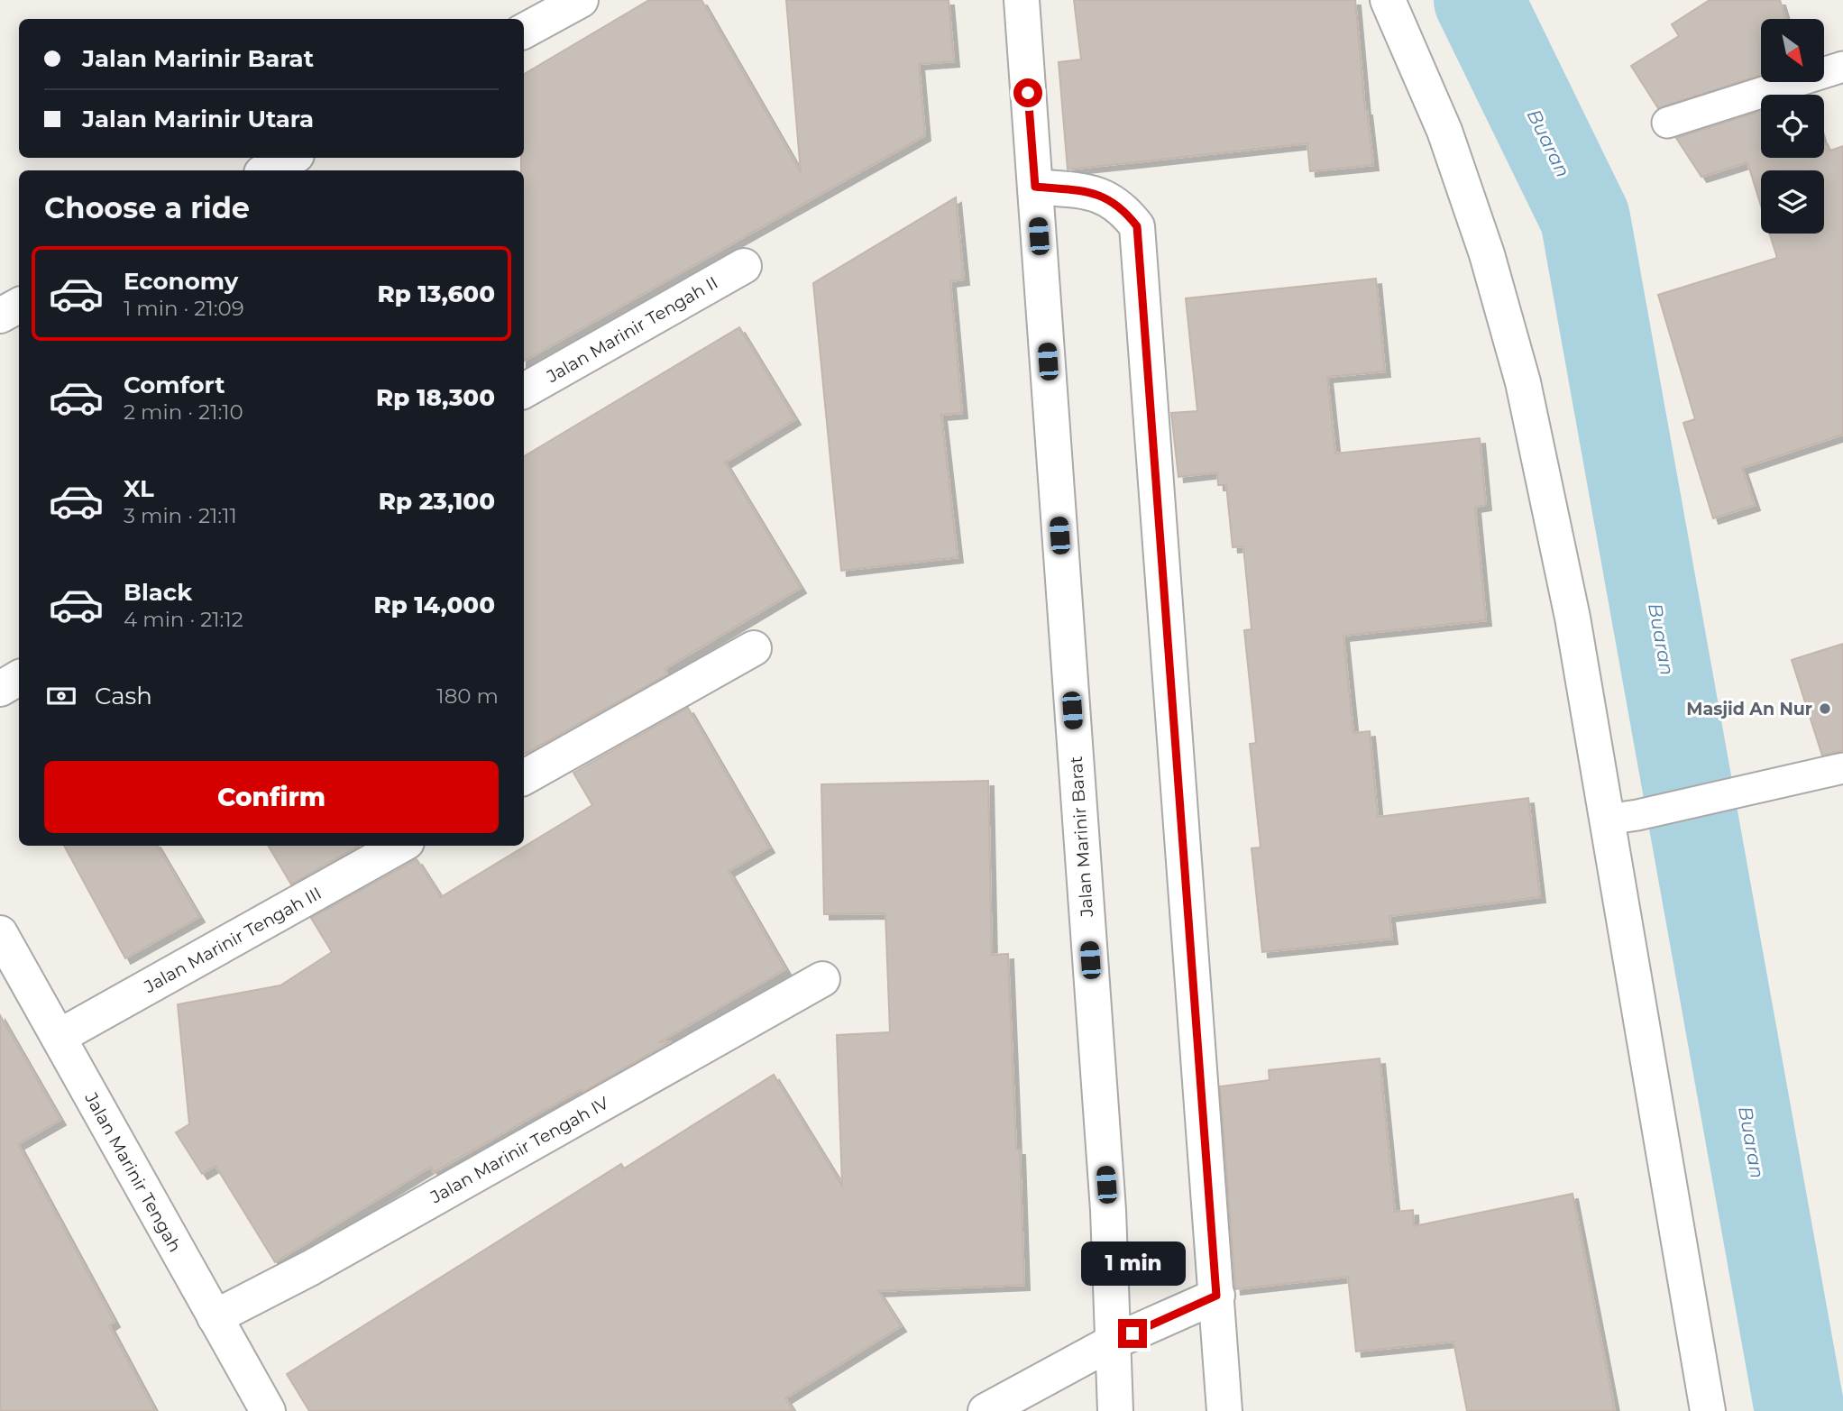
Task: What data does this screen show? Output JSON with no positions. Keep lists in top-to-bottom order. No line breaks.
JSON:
{"streets":{"street":["Jalan Marinir Tengah II","Jalan Marinir Barat","Jalan Marinir Tengah III","Jalan Marinir Tengah IV","Jalan Marinir Tengah"]},"crossings":[["Jalan Marinir Tengah III","Jalan Marinir Tengah"],["Jalan Marinir Tengah IV","Jalan Marinir Tengah"]],"water":["Buaran"],"places":["Masjid An Nur"],"north":"bottom right","page":{"banner":["Jalan Marinir Barat","Jalan Marinir Utara"],"heading":"Choose a ride","list":[{"name":"Economy","note":"1 min · 21:09","value":"Rp 13,600"},{"name":"Comfort","note":"2 min · 21:10","value":"Rp 18,300"},{"name":"XL","note":"3 min · 21:11","value":"Rp 23,100"},{"name":"Black","note":"4 min · 21:12","value":"Rp 14,000"}],"pay":["Cash","180 m"],"buttons":"Confirm","bubble":"1 min"}}
